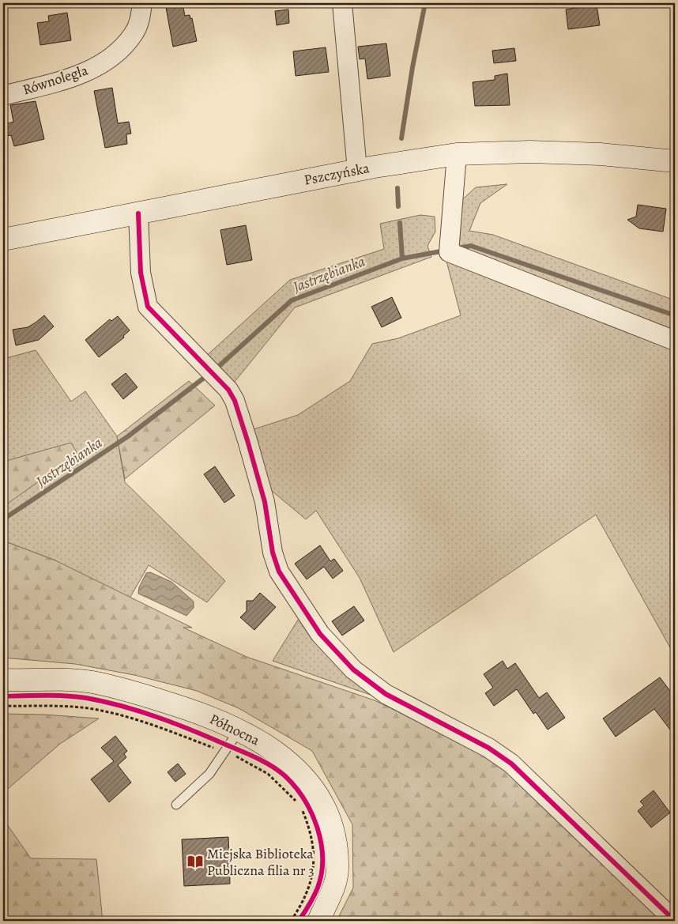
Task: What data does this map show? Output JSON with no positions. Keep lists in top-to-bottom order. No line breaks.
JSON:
{"streets":{"street":["Równoległa","Pszczyńska","Północna"]},"water":["Jastrzębianka"],"places":{"library":["Miejska Biblioteka Publiczna filia nr 3"]}}
